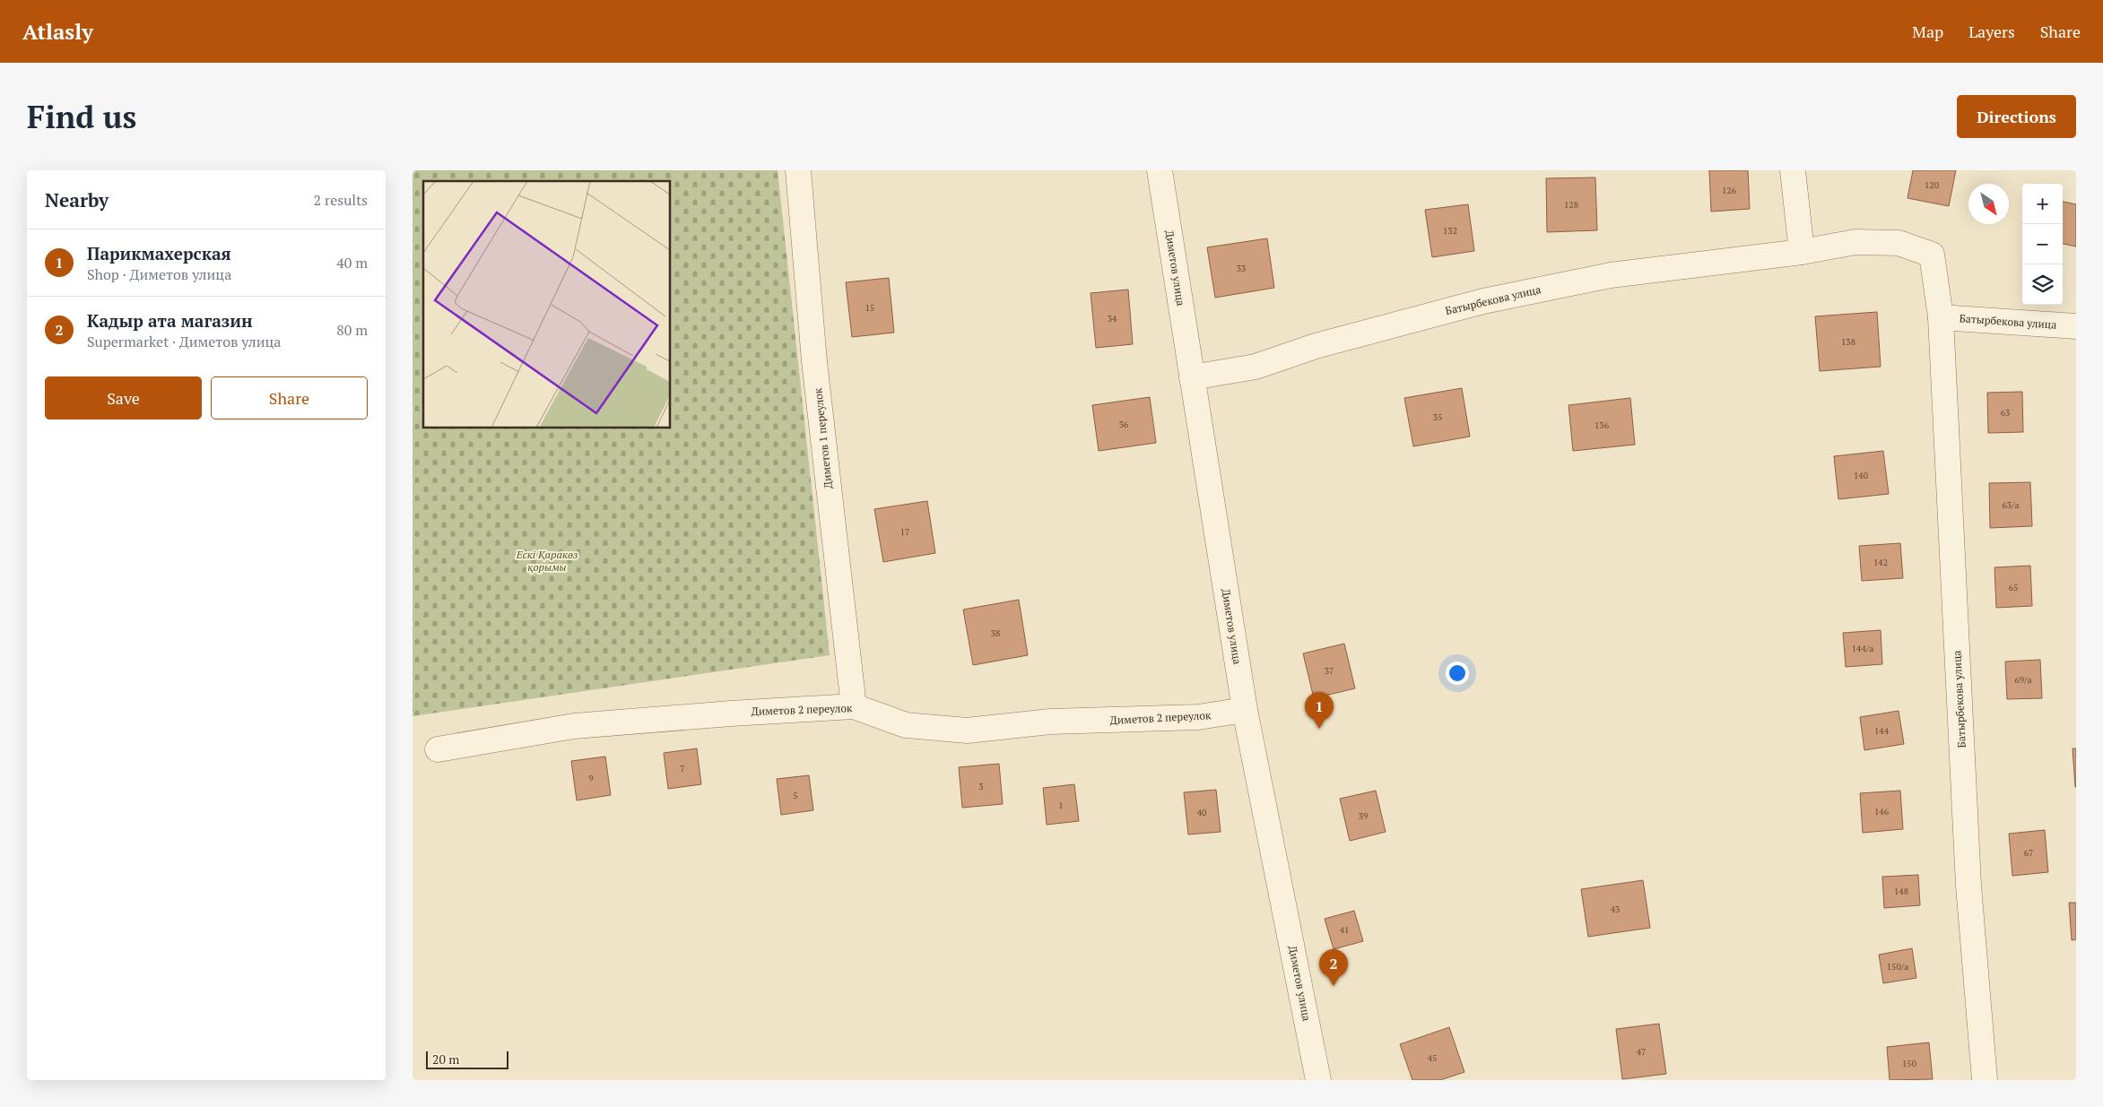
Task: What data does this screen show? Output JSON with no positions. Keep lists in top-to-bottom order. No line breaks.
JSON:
{"streets":{"street":["Диметов улица","Батырбекова улица","Диметов 1 переулок","Диметов 2 переулок"]},"crossings":[["Диметов улица","Батырбекова улица"],["Диметов улица","Диметов 2 переулок"],["Диметов 1 переулок","Диметов 2 переулок"]],"parks":["Ескі Қаракөз қорымы"],"house_numbers":["120","126","128","132","33","15","34","138","63","35","36","136","140","63/а","17","142","65","38","144/а","37","69/а","144","7","9","3","5","1","146","40","39","67","148","43","41","150/а","47","45","150"],"scale_bar":"20 m","north":"bottom right","page":{"header":"Atlasly","nav":["Map","Layers","Share"],"buttons":["Directions",["Save","Share"]],"title":"Find us","heading":["Nearby","2 results"],"map_buttons":["+","−"],"list":[{"mark":"1","name":"Парикмахерская","note":"Shop · Диметов улица","value":"40 m"},{"mark":"2","name":"Кадыр ата магазин","note":"Supermarket · Диметов улица","value":"80 m"}],"pins":["1","2"],"scale":"20 m"}}
